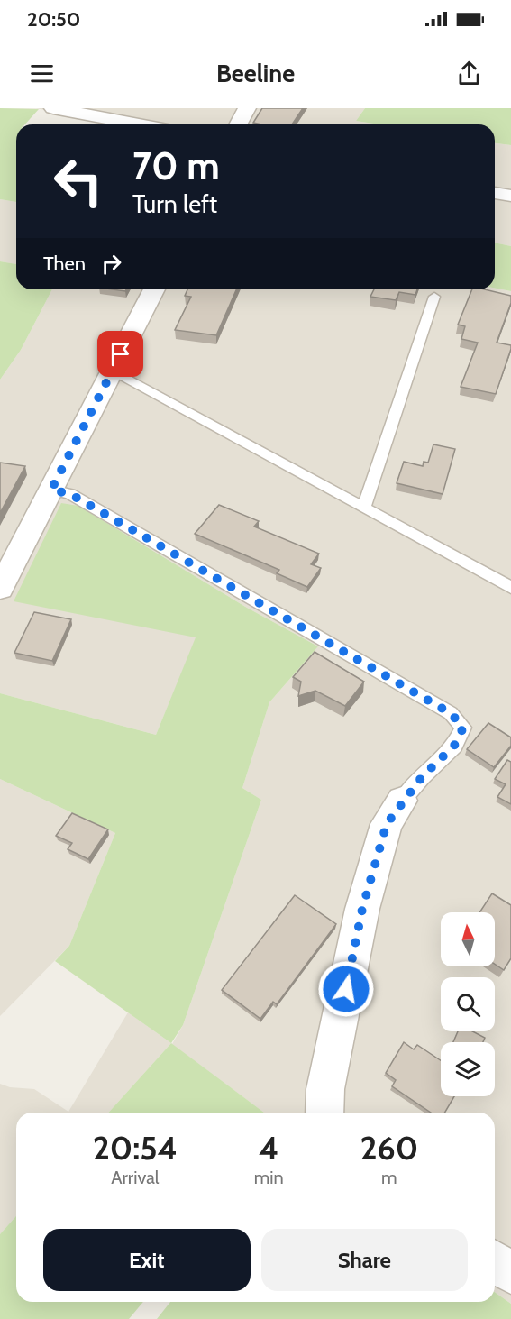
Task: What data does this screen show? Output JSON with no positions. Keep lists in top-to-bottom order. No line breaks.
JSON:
{"north":"top","page":{"status":"20:50","header":"Beeline","turn":["70 m","Turn left"],"then":"Then","eta":["20:54","Arrival","4","min","260","m"],"buttons":["Exit","Share"]}}
